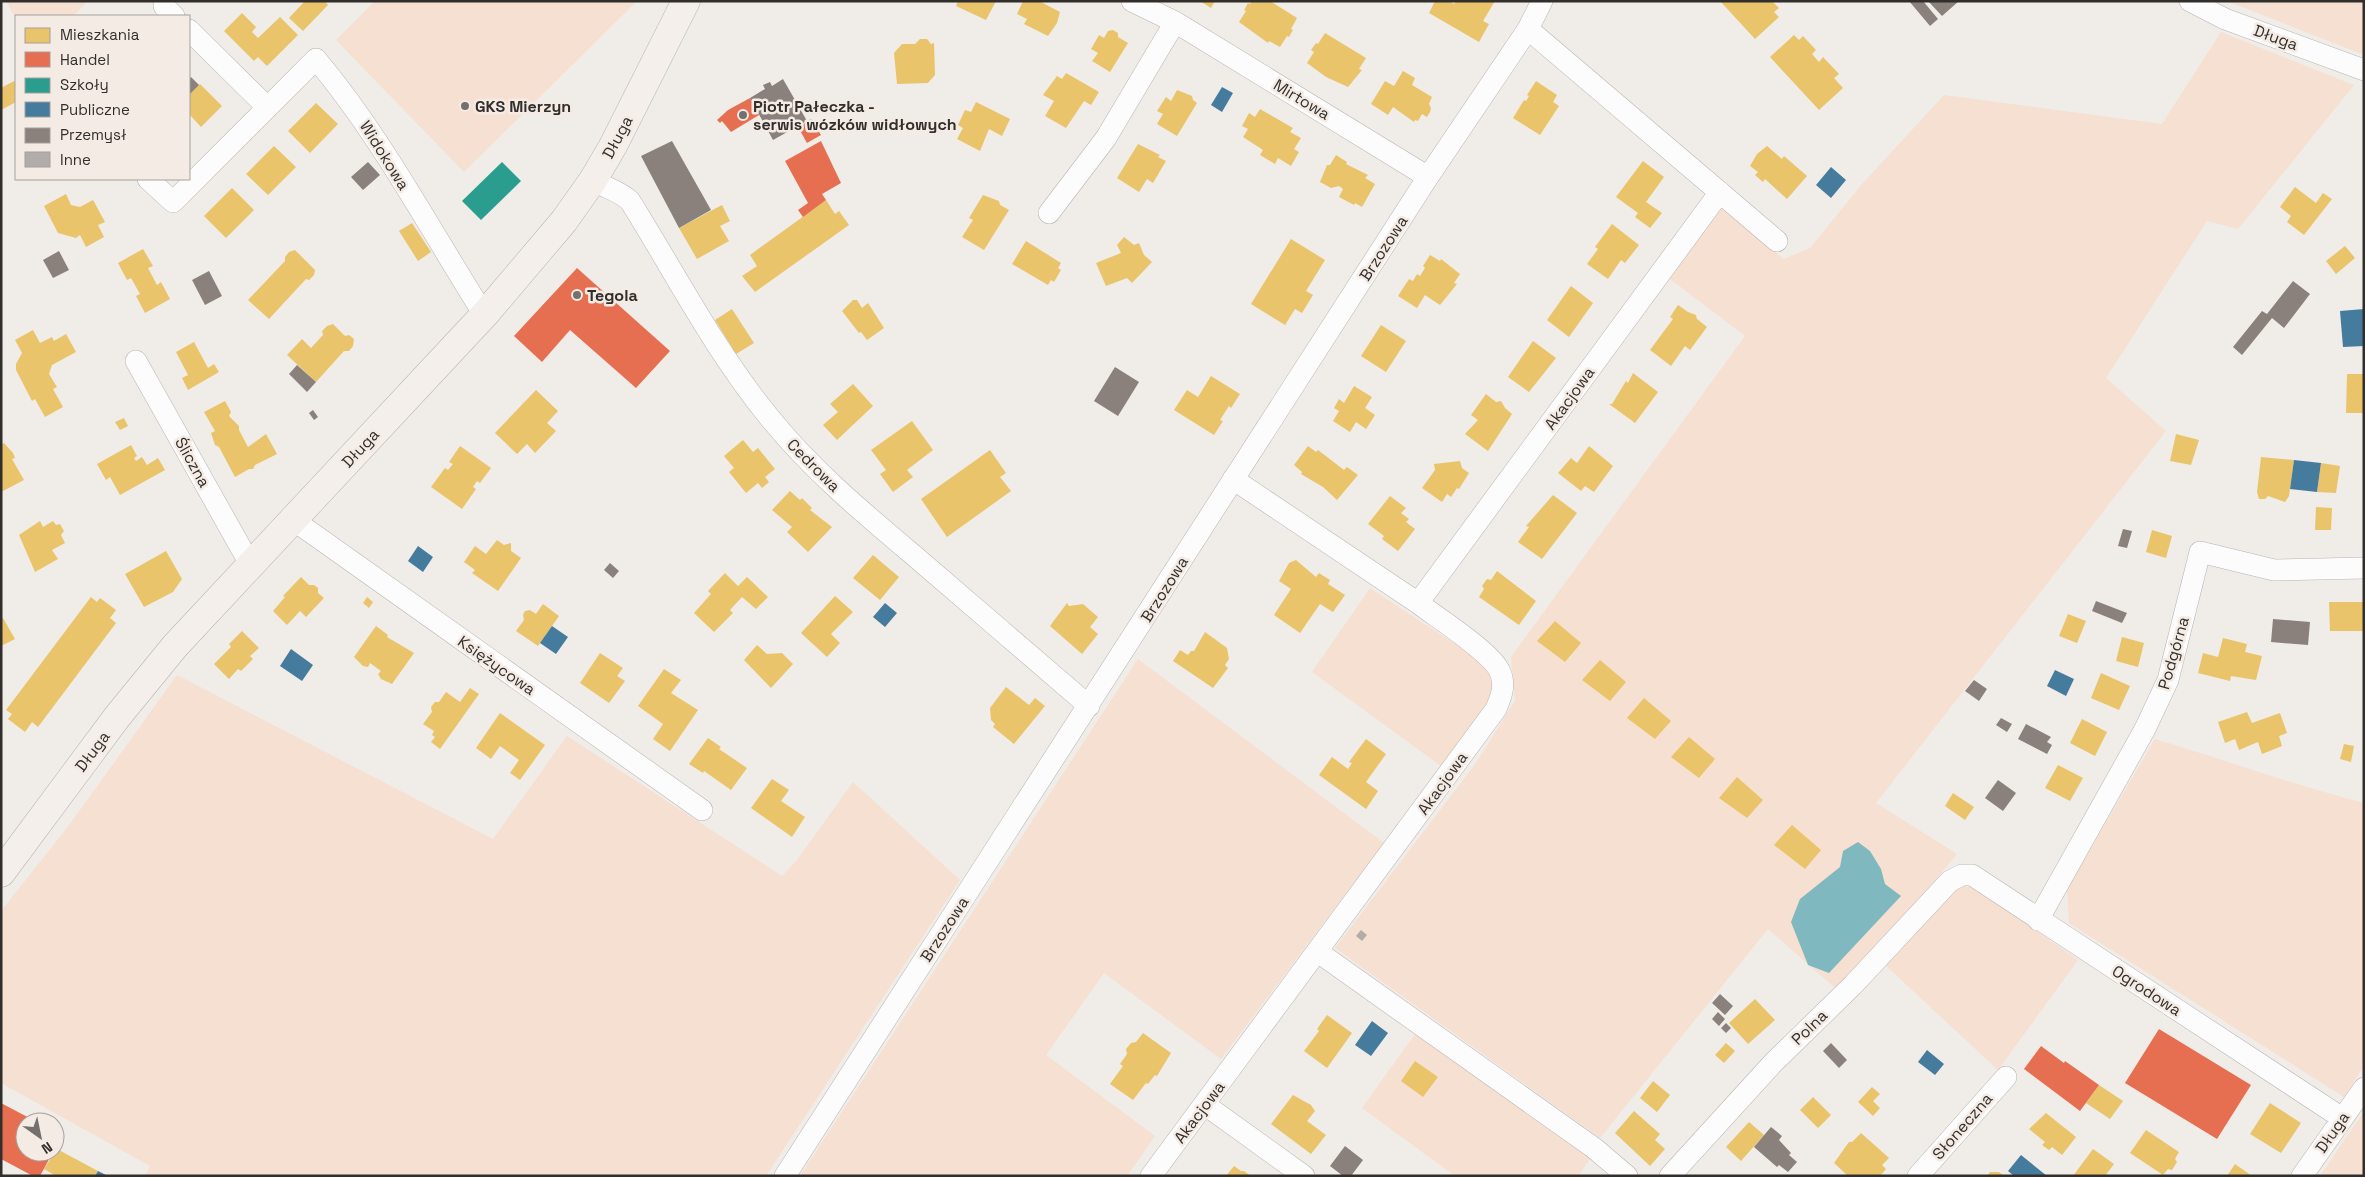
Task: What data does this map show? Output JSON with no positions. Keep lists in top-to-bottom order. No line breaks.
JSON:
{"streets":{"street":["Długa","Mirtowa","Widokowa","Brzozowa","Akacjowa","Śliczna","Cedrowa","Podgórna","Księżycowa","Ogrodowa","Polna","Słoneczna"]},"crossings":[["Długa","Widokowa"],["Długa","Śliczna"],["Długa","Cedrowa"],["Długa","Księżycowa"],["Długa","Ogrodowa"],["Mirtowa","Brzozowa"],["Brzozowa","Akacjowa"],["Brzozowa","Cedrowa"],["Podgórna","Ogrodowa"],["Ogrodowa","Polna"]],"places":["GKS Mierzyn","Piotr Pałeczka - serwis wózków widłowych","Tegola"],"legend":["Mieszkania","Handel","Szkoły","Publiczne","Przemysł","Inne"],"north":"bottom right"}
